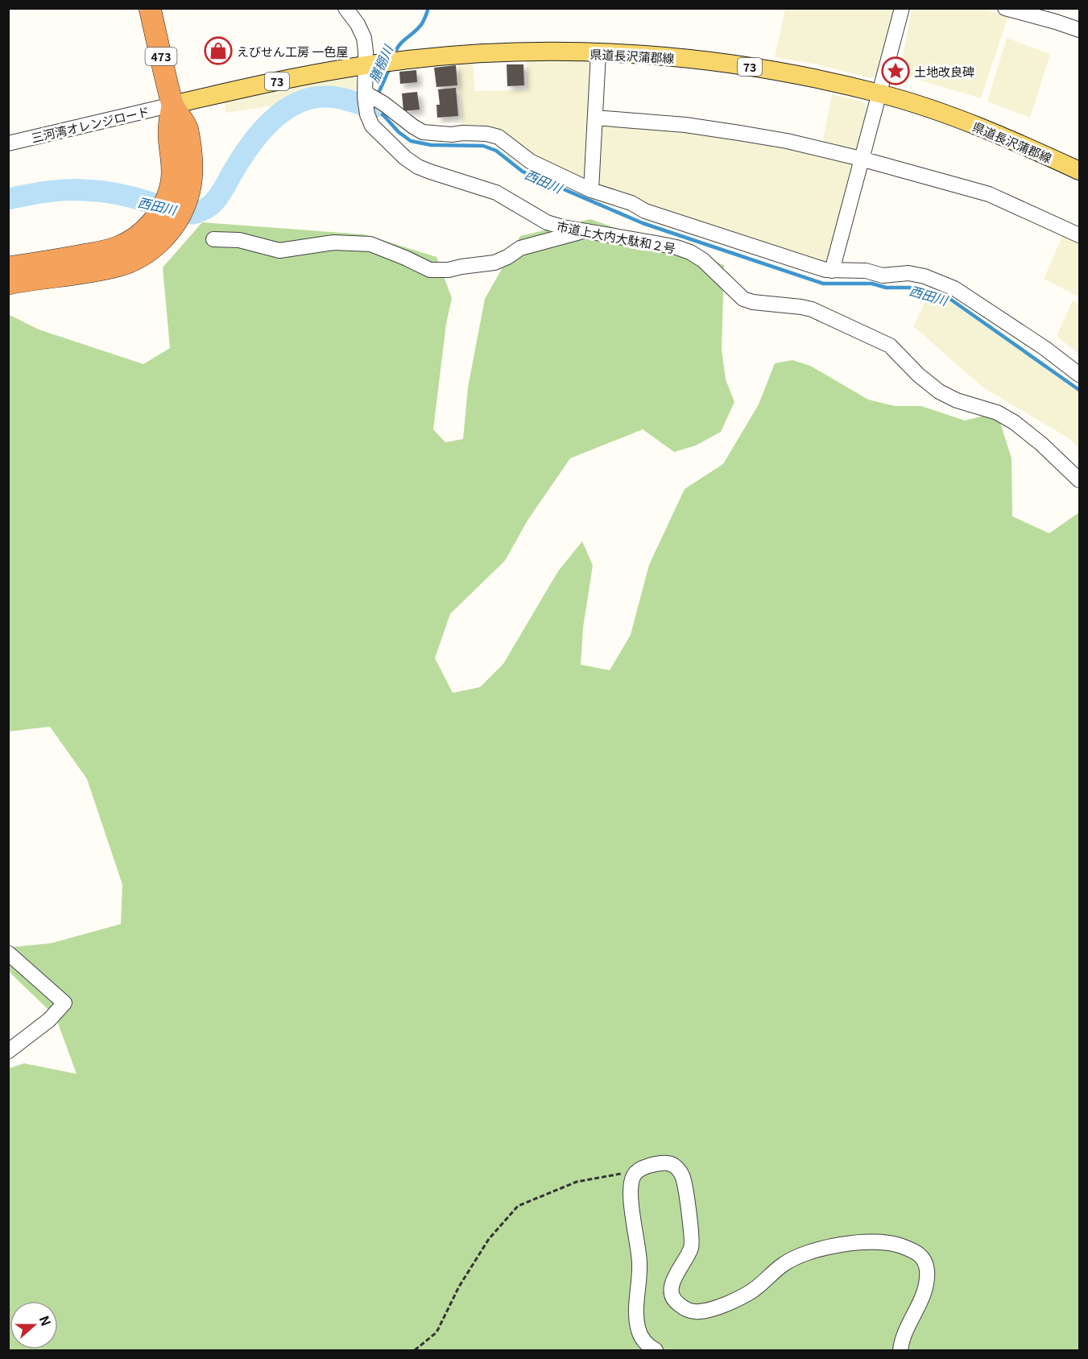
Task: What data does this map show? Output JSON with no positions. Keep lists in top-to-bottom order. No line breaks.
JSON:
{"streets":{"highway":["473"],"main road":["県道長沢蒲郡線","73"],"street":["三河湾オレンジロード","市道上大内大駄和２号"]},"crossings":[["県道長沢蒲郡線","473"],["県道長沢蒲郡線","三河湾オレンジロード"],["県道長沢蒲郡線","市道上大内大駄和２号"],["473","三河湾オレンジロード"]],"water":["膳棚川","西田川"],"places":{"shop":["えびせん工房 一色屋"],"place":["土地改良碑"]},"north":"right"}
